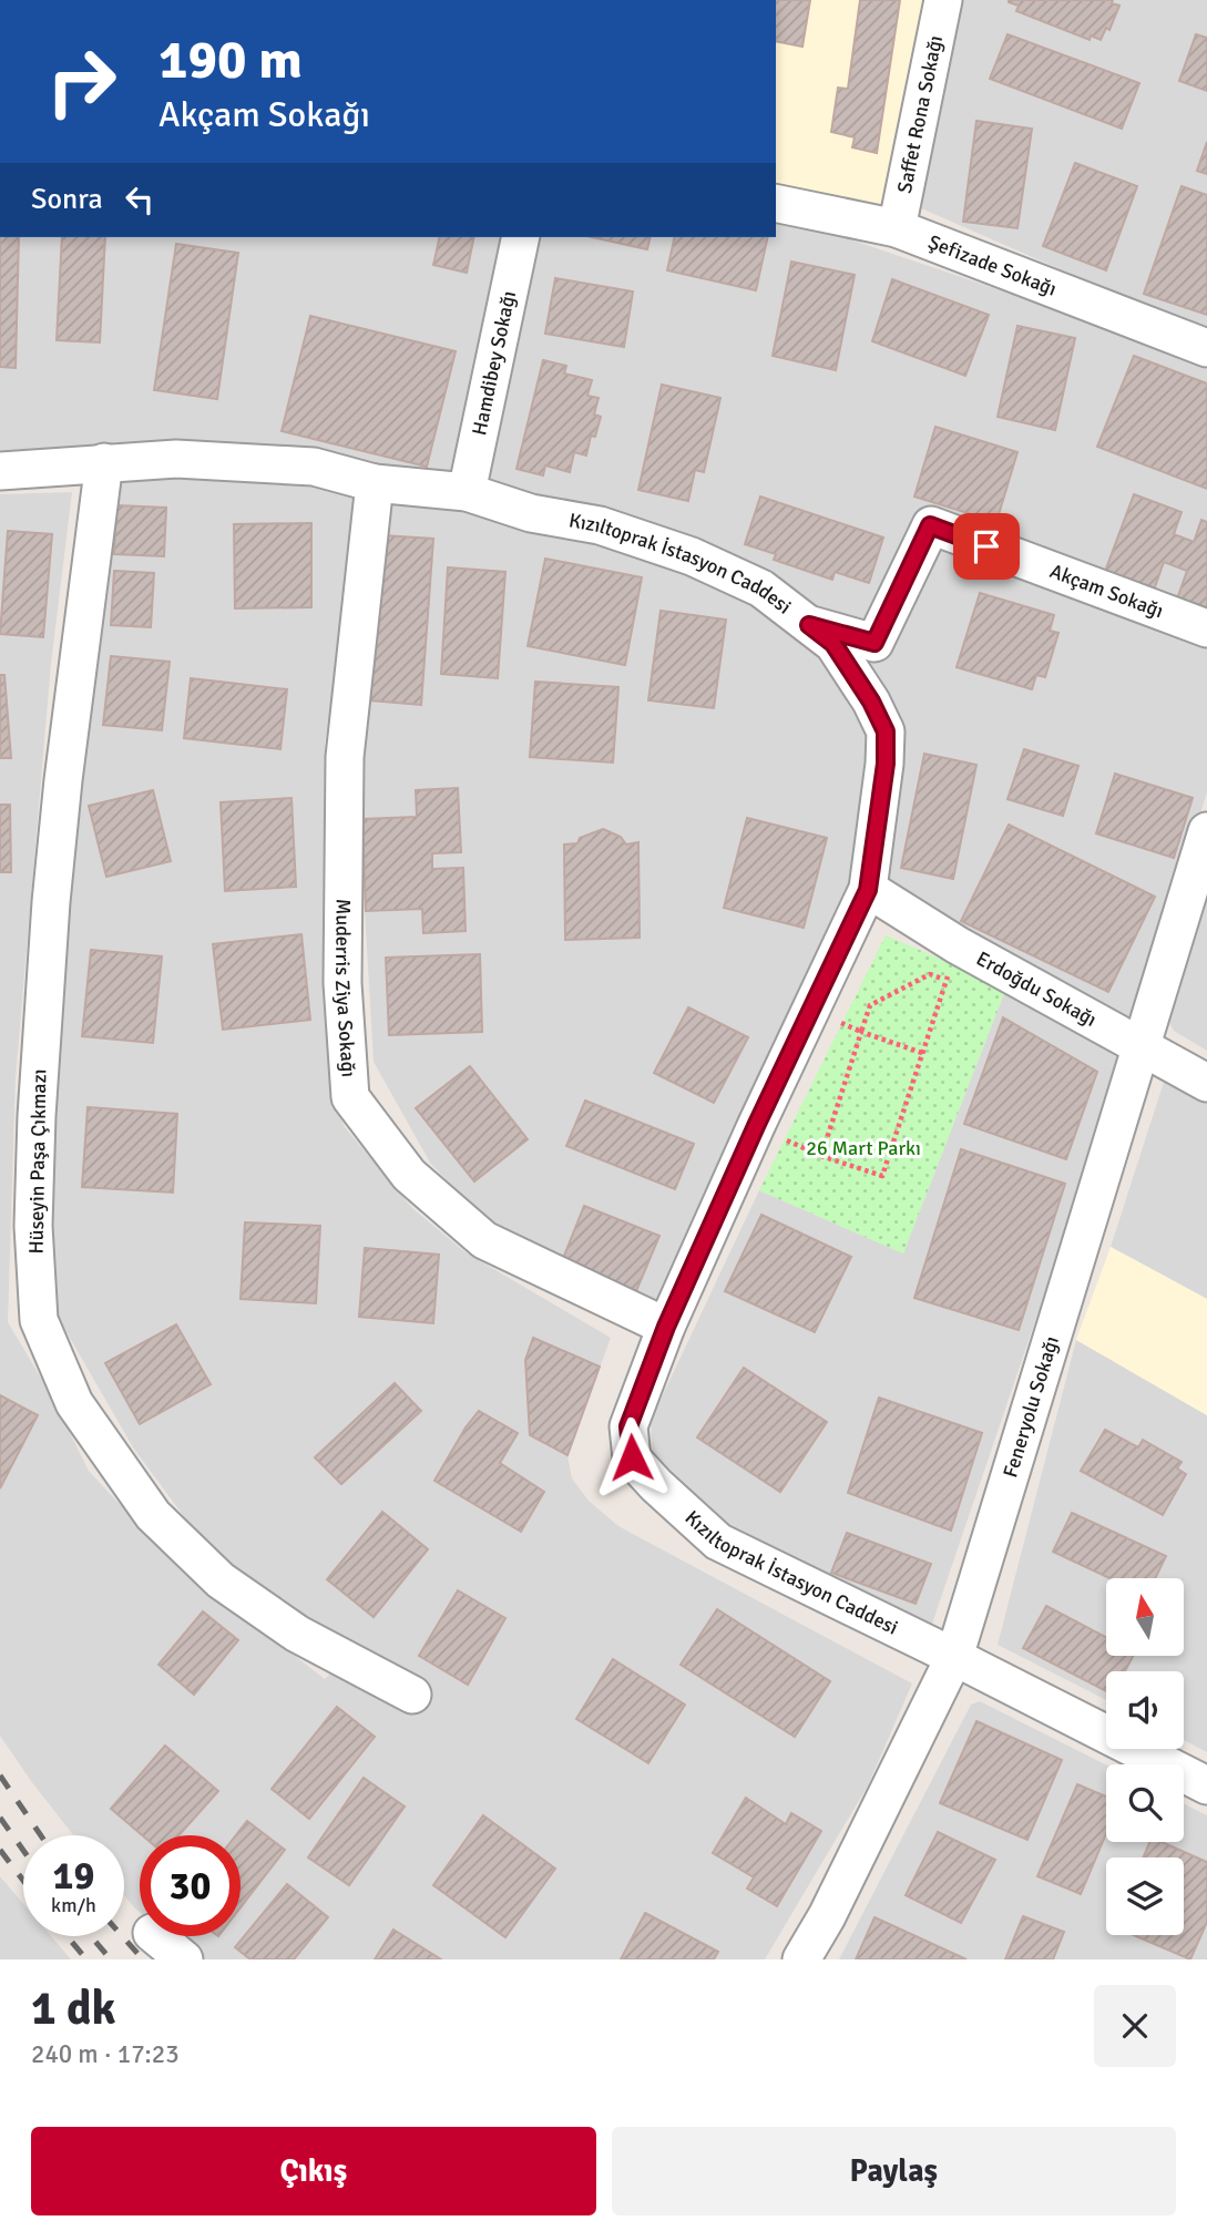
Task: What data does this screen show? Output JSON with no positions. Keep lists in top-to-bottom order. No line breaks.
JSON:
{"streets":{"street":["Saffet Rona Sokağı","Şefizade Sokağı","Hamdibey Sokağı","Kızıltoprak İstasyon Caddesi","Akçam Sokağı","Erdoğdu Sokağı","Muderris Ziya Sokağı","Hüseyin Paşa Çıkmazı","Feneryolu Sokağı"]},"crossings":[["Saffet Rona Sokağı","Şefizade Sokağı"],["Hamdibey Sokağı","Kızıltoprak İstasyon Caddesi"],["Kızıltoprak İstasyon Caddesi","Akçam Sokağı"],["Kızıltoprak İstasyon Caddesi","Erdoğdu Sokağı"],["Kızıltoprak İstasyon Caddesi","Muderris Ziya Sokağı"],["Kızıltoprak İstasyon Caddesi","Hüseyin Paşa Çıkmazı"],["Kızıltoprak İstasyon Caddesi","Feneryolu Sokağı"],["Erdoğdu Sokağı","Feneryolu Sokağı"]],"parks":["26 Mart Parkı"],"north":"top","page":{"turn":["190 m","Akçam Sokağı"],"then":"Sonra","speed":"19 km/h","limit":"30","heading":["1 dk","240 m · 17:23"],"buttons":["Çıkış","Paylaş"]}}
